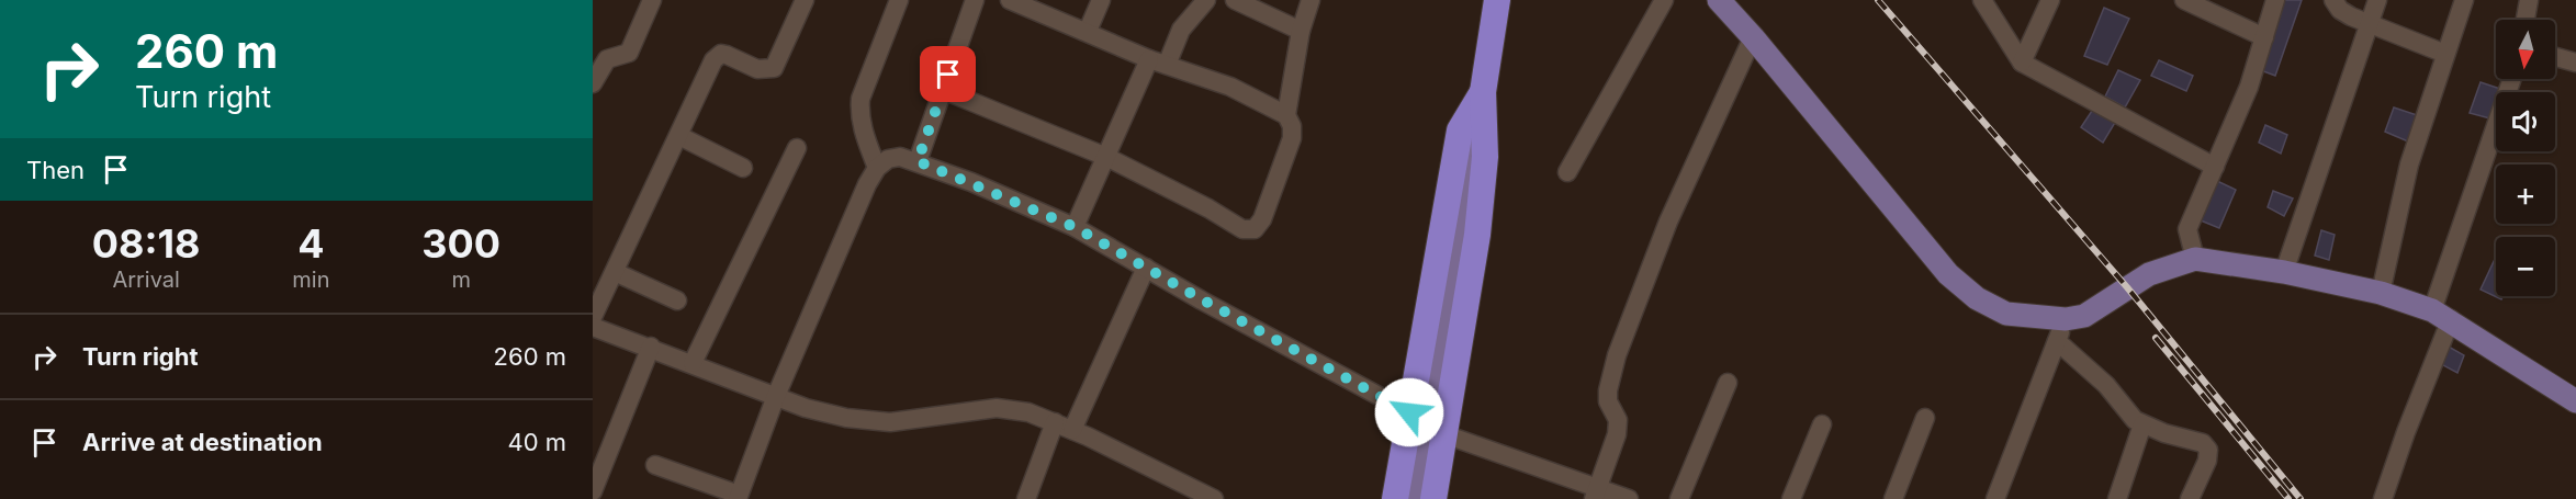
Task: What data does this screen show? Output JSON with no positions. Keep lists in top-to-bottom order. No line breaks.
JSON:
{"north":"bottom","page":{"turn":["260 m","Turn right"],"map_buttons":["+","−"],"then":"Then","eta":["08:18","Arrival","4","min","300","m"],"list":[{"name":"Turn right","value":"260 m"},{"name":"Arrive at destination","value":"40 m"}]}}
